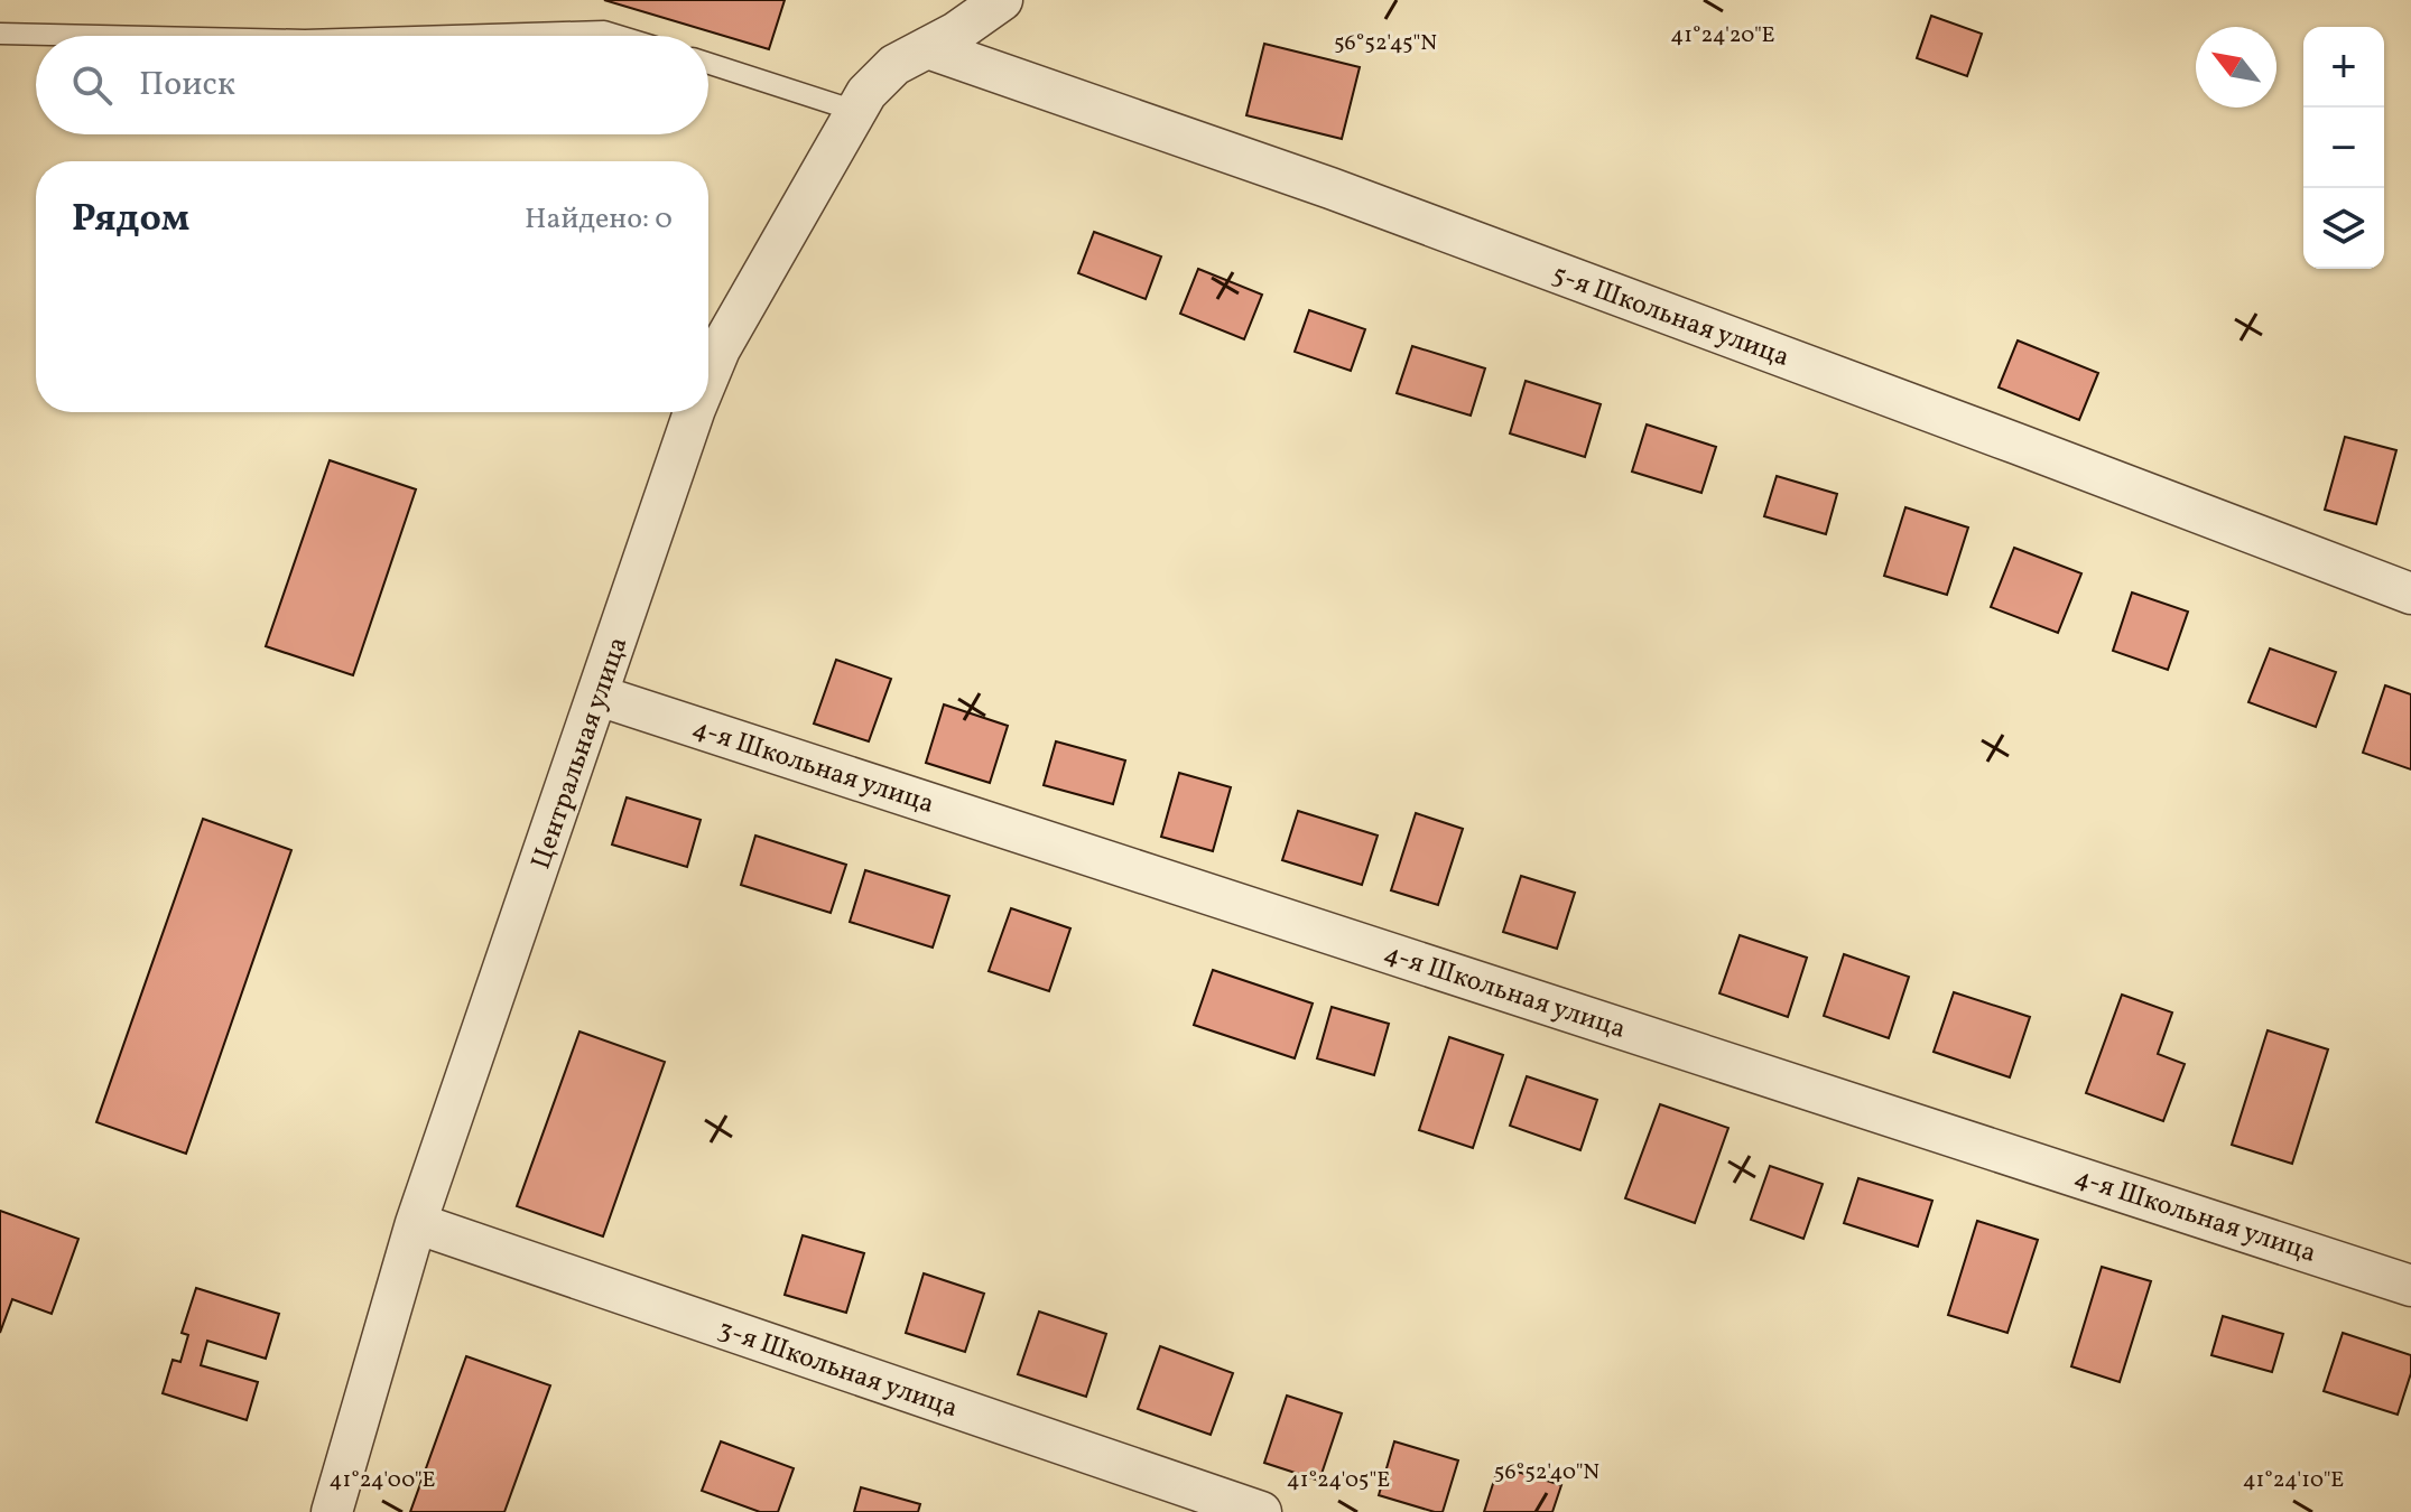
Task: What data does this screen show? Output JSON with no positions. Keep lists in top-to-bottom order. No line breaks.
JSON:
{"streets":{"street":["5-я Школьная улица","Центральная улица","4-я Школьная улица","3-я Школьная улица"]},"crossings":[["5-я Школьная улица","Центральная улица"],["Центральная улица","4-я Школьная улица"],["Центральная улица","3-я Школьная улица"]],"north":"top left","page":{"map_buttons":["+","−"],"search":"Поиск","heading":["Рядом","Найдено: 0"]},"coordinates":["41°24'20\"E","56°52'45\"N","56°52'40\"N","41°24'00\"E","41°24'05\"E","41°24'10\"E"]}
